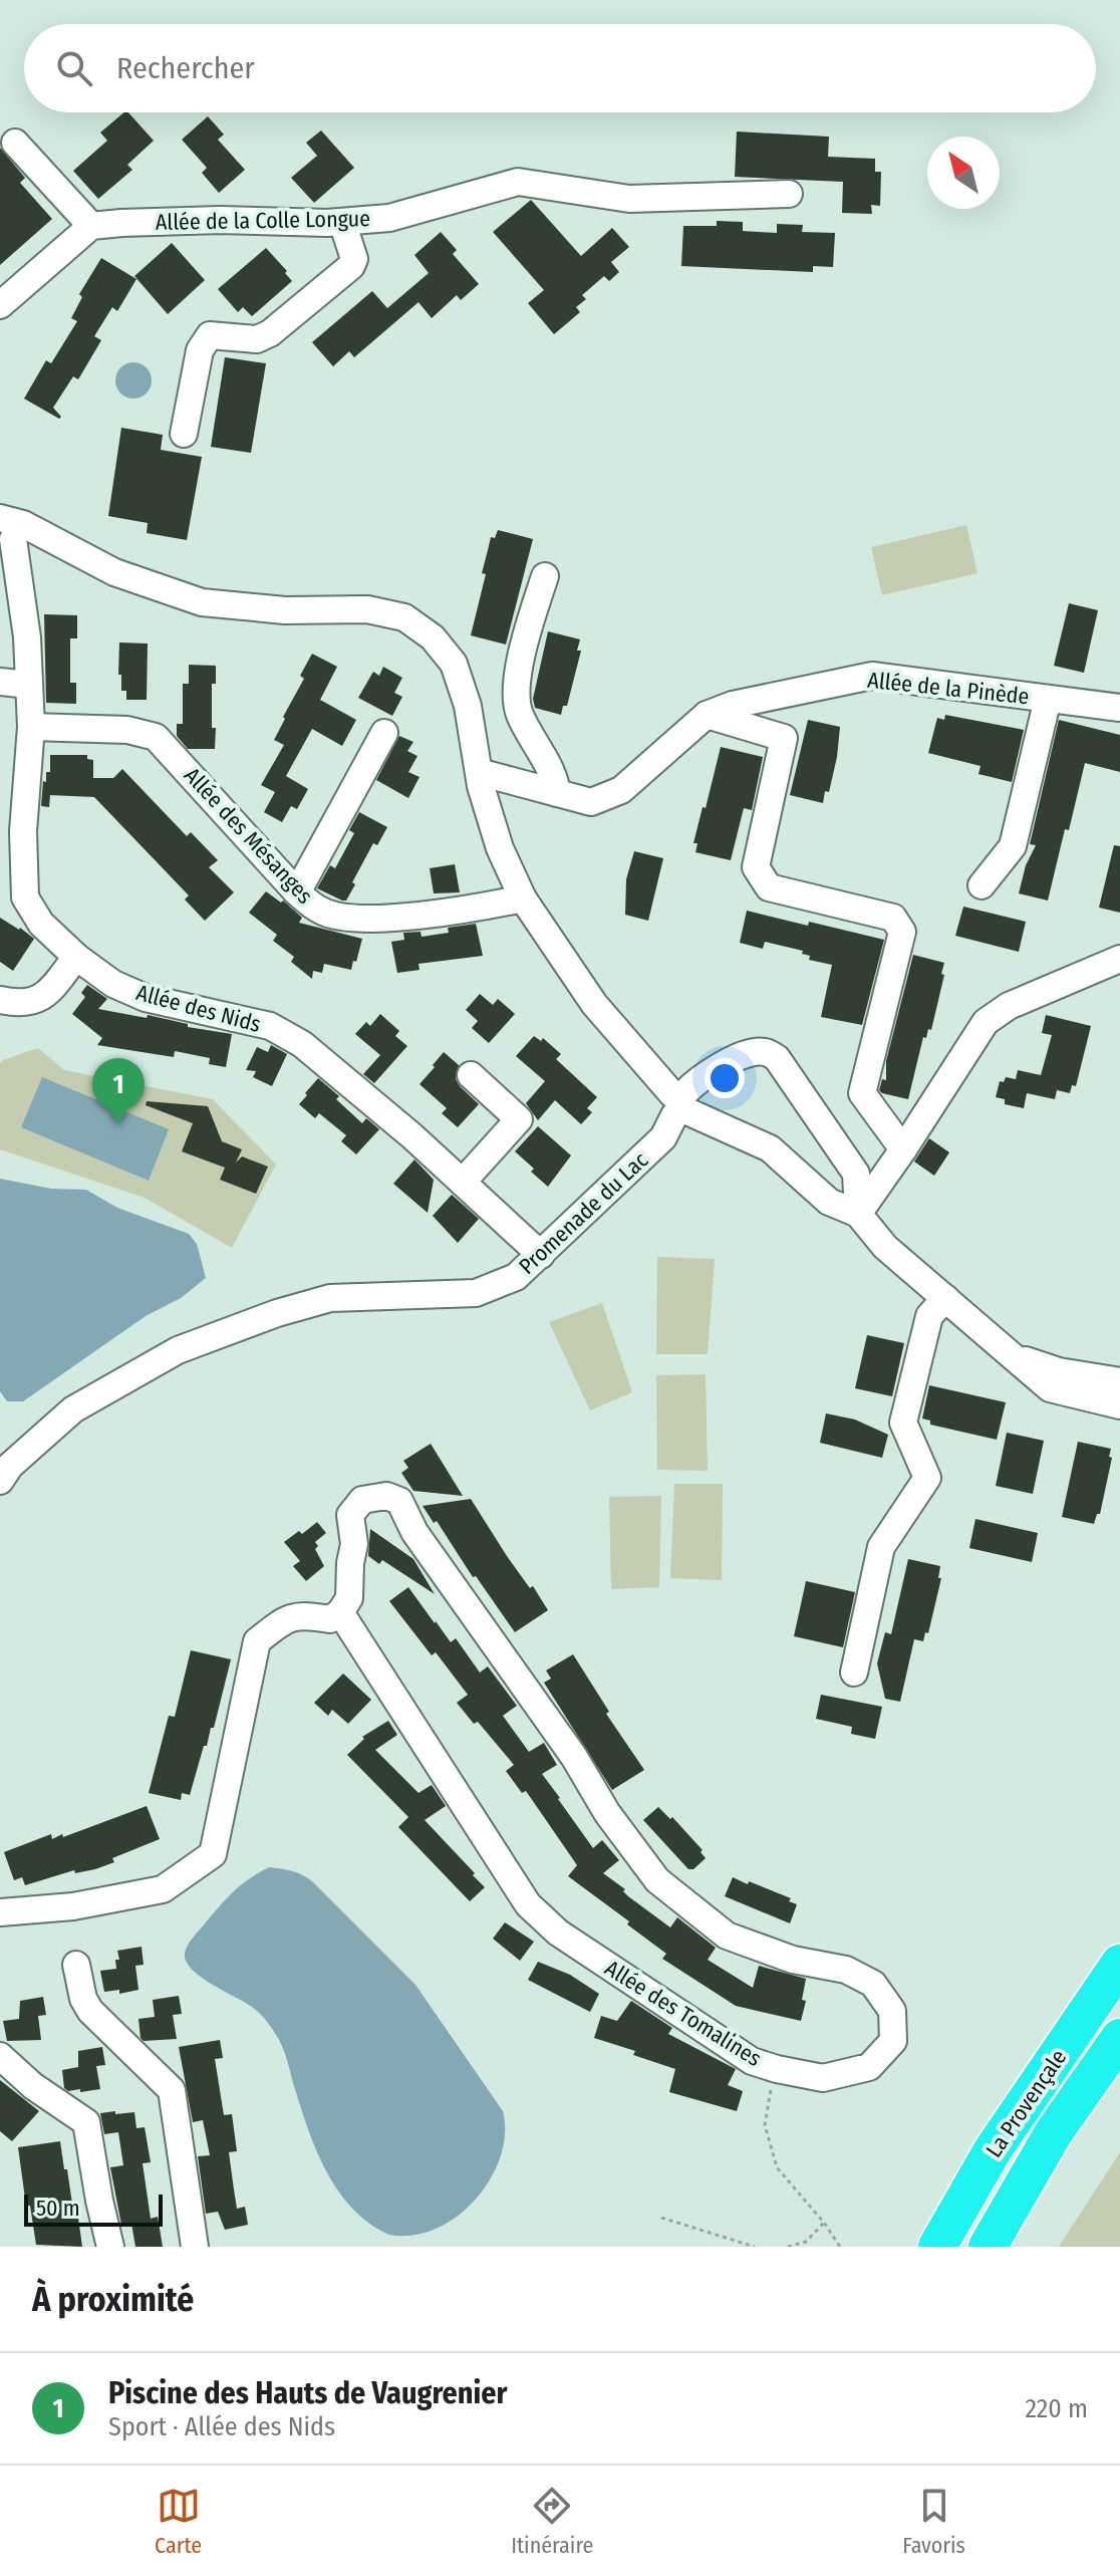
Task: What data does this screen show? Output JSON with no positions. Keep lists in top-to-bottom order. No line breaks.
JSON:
{"streets":{"highway":["La Provençale"],"street":["Allée de la Colle Longue","Allée de la Pinède","Allée des Mésanges","Allée des Nids","Promenade du Lac","Allée des Tomalines"]},"crossings":[["Allée des Mésanges","Allée des Nids"],["Allée des Nids","Promenade du Lac"]],"scale_bar":"50 m","north":"top left","page":{"search":"Rechercher","pins":"1","scale":"50 m","heading":"À proximité","list":[{"mark":"1","name":"Piscine des Hauts de Vaugrenier","note":"Sport · Allée des Nids","value":"220 m"}],"nav":["Carte","Itinéraire","Favoris"]}}
